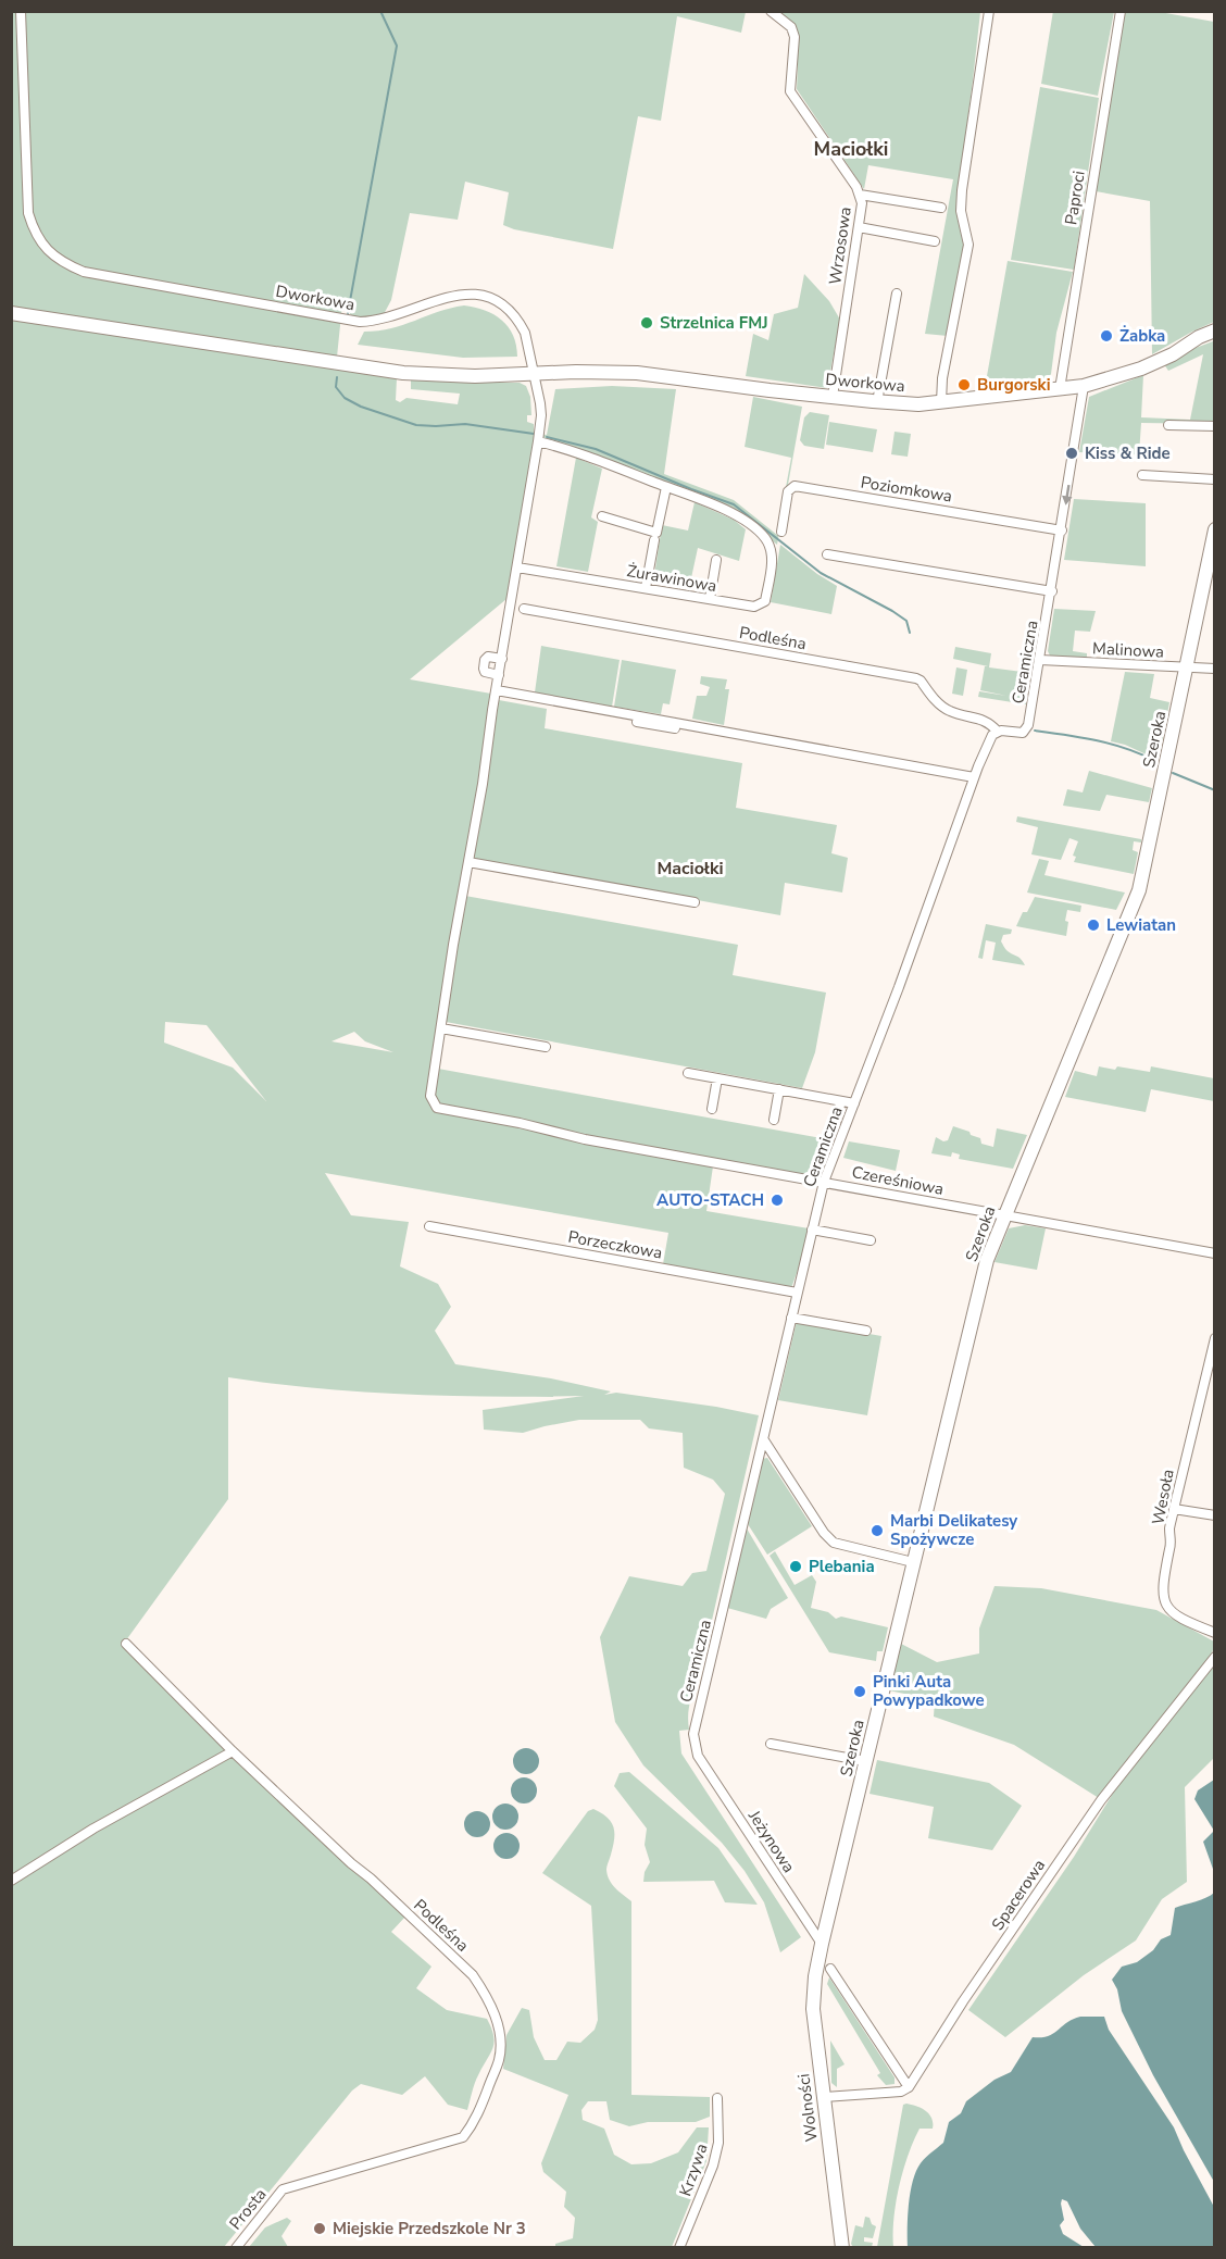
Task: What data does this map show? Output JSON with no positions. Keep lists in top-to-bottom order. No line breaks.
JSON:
{"streets":{"street":["Paproci","Wrzosowa","Dworkowa","Poziomkowa","Żurawinowa","Podleśna","Malinowa","Ceramiczna","Szeroka","Czereśniowa","Porzeczkowa","Wesoła","Jeżynowa","Spacerowa","Wolności","Krzywa","Prosta"]},"crossings":[["Paproci","Dworkowa"],["Wrzosowa","Dworkowa"],["Dworkowa","Ceramiczna"],["Poziomkowa","Ceramiczna"],["Podleśna","Ceramiczna"],["Podleśna","Prosta"],["Malinowa","Ceramiczna"],["Malinowa","Szeroka"],["Ceramiczna","Czereśniowa"],["Ceramiczna","Porzeczkowa"],["Ceramiczna","Jeżynowa"],["Szeroka","Czereśniowa"],["Szeroka","Jeżynowa"],["Szeroka","Wolności"]],"districts":["Maciołki","Maciołki"],"places":["Strzelnica FMJ","Żabka","Burgorski","Kiss & Ride","Lewiatan","AUTO-STACH","Marbi Delikatesy Spożywcze","Plebania","Pinki Auta Powypadkowe","Miejskie Przedszkole Nr 3"]}
